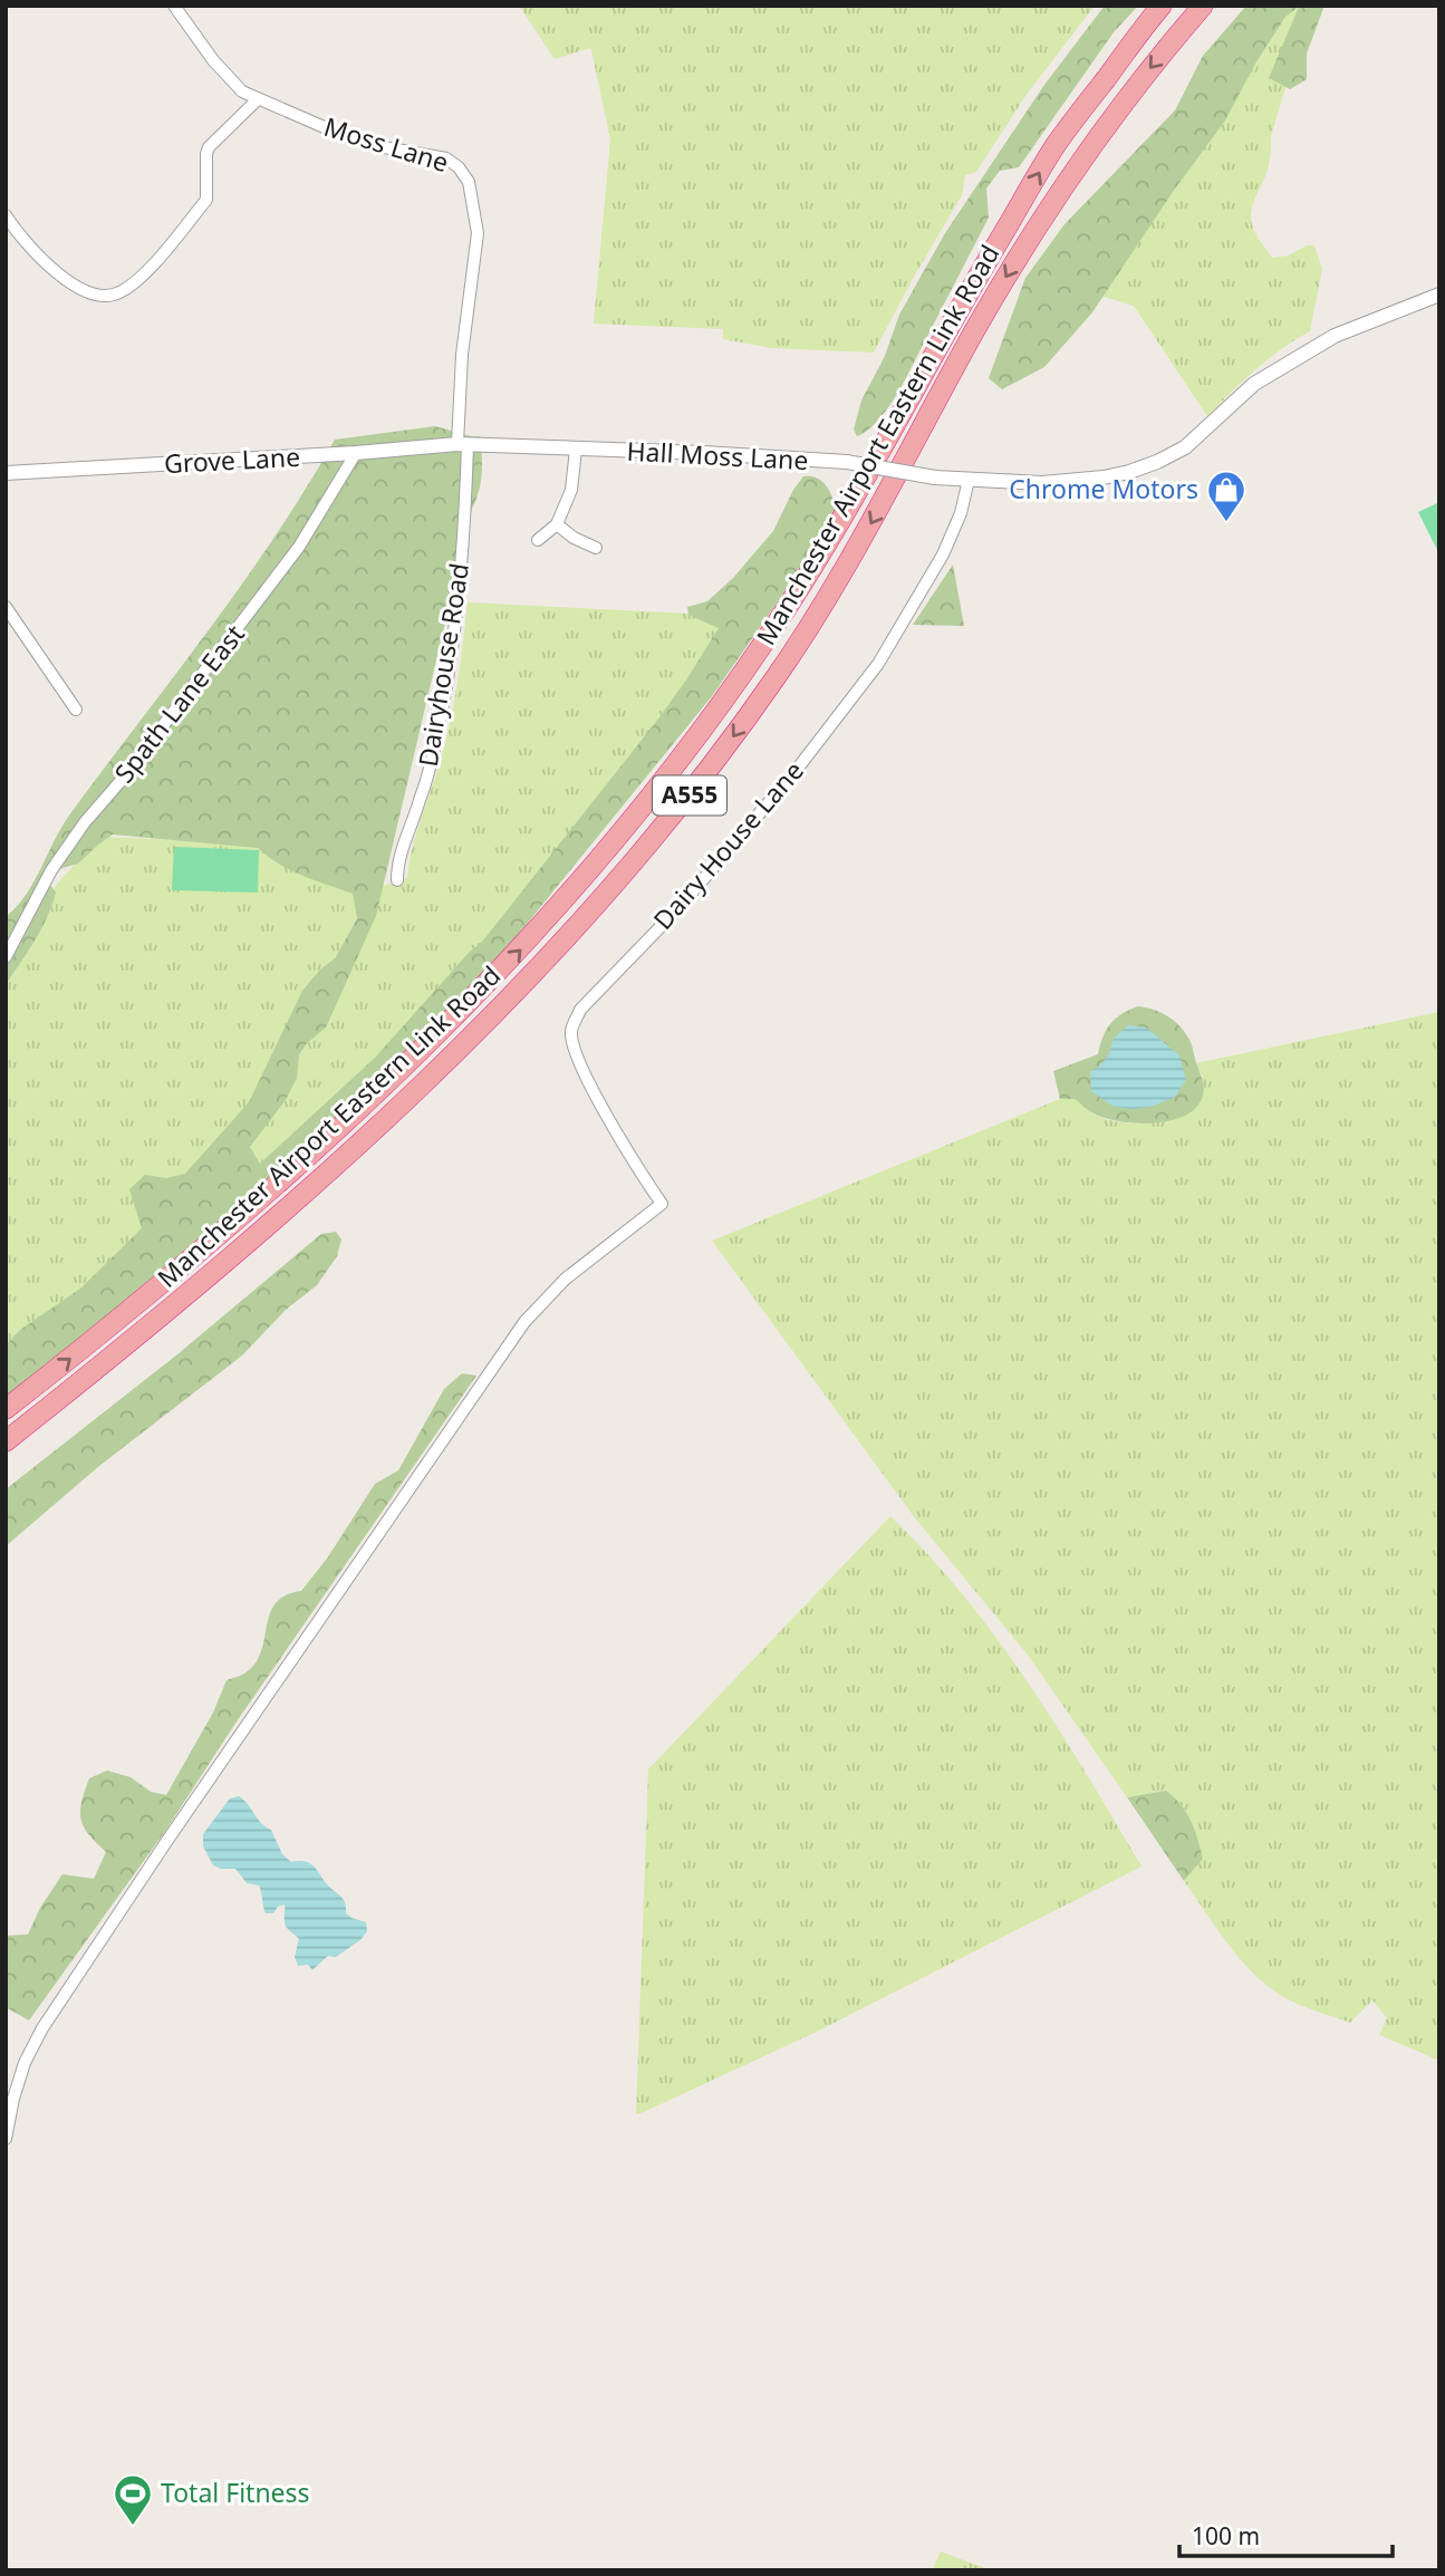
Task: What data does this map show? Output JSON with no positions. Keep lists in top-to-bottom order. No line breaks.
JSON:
{"streets":{"highway":["Manchester Airport Eastern Link Road","A555"],"street":["Moss Lane","Hall Moss Lane","Grove Lane","Dairyhouse Road","Spath Lane East","Dairy House Lane"]},"crossings":[["Moss Lane","Hall Moss Lane"],["Moss Lane","Grove Lane"],["Moss Lane","Dairyhouse Road"],["Hall Moss Lane","Grove Lane"],["Hall Moss Lane","Dairyhouse Road"],["Hall Moss Lane","Dairy House Lane"],["Grove Lane","Dairyhouse Road"],["Grove Lane","Spath Lane East"]],"places":{"shop":["Chrome Motors"],"sports":["Total Fitness"]},"scale_bar":"100 m"}
